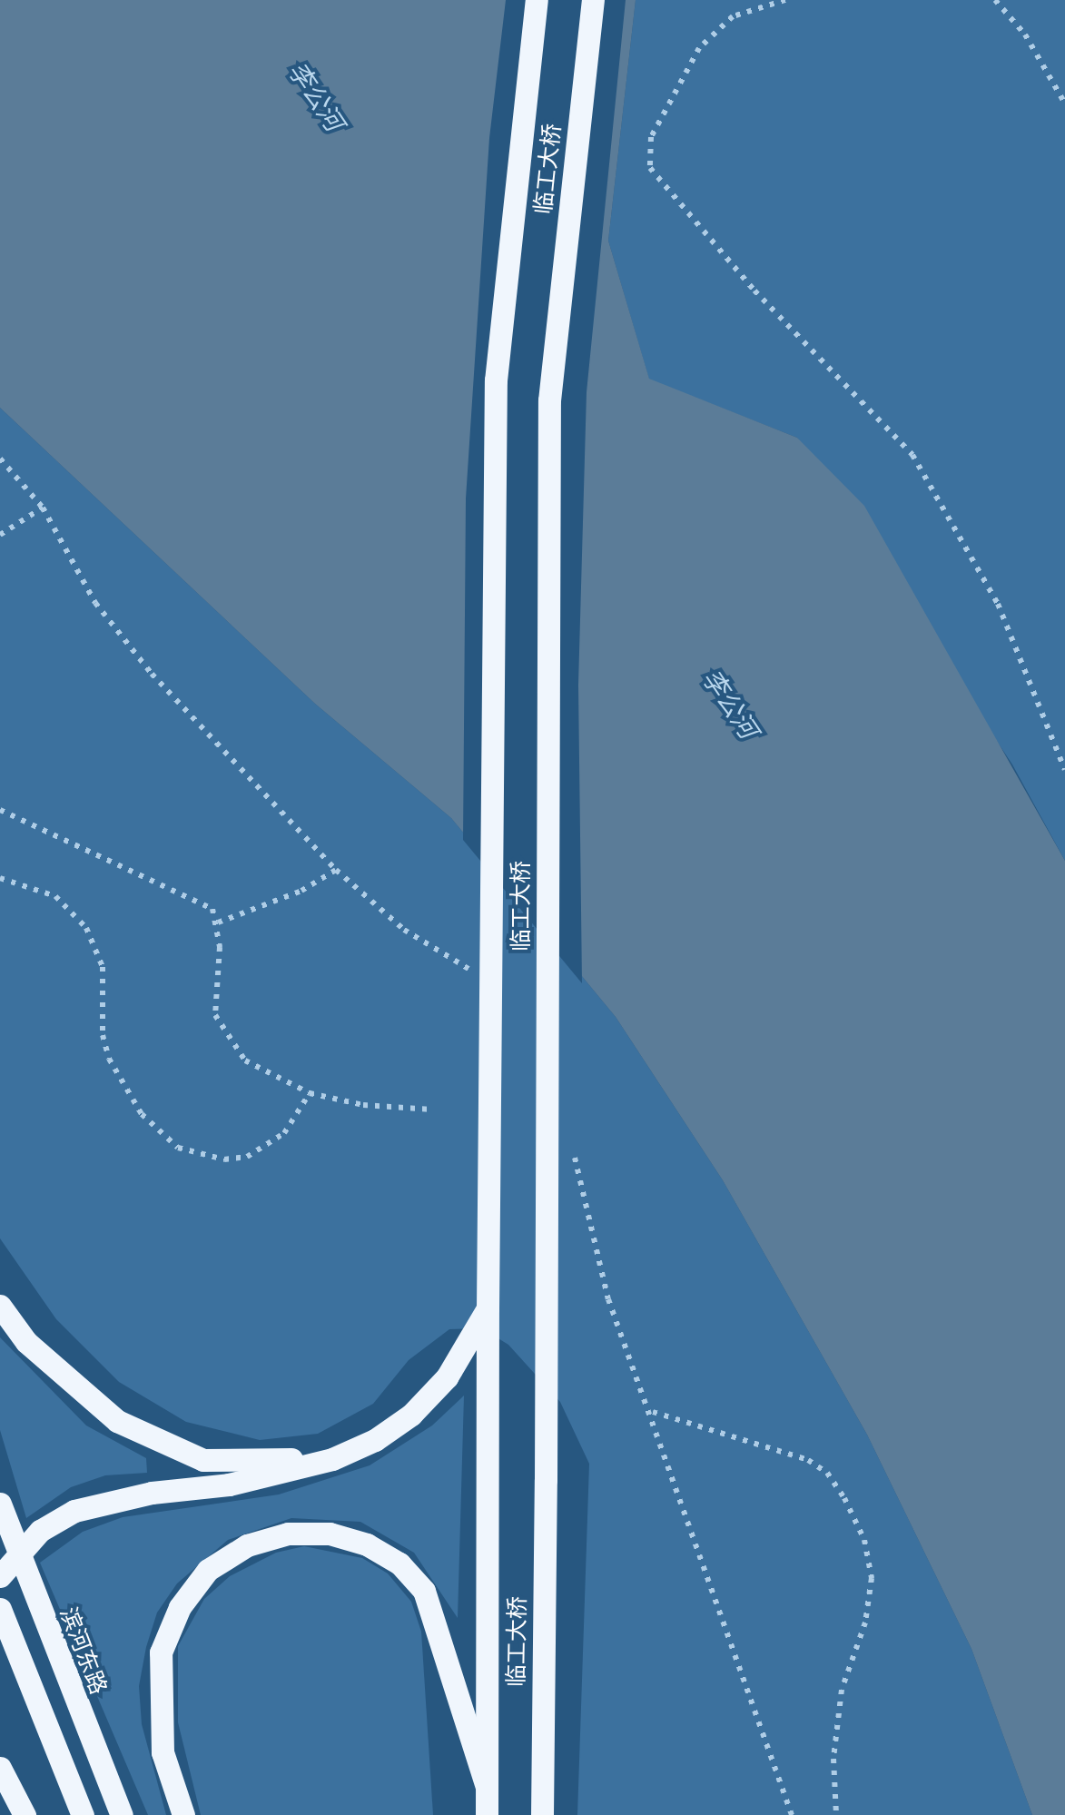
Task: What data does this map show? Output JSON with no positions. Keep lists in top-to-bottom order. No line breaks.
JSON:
{"streets":{"main road":["临工大桥","滨河东路"]},"water":["李公河"]}
